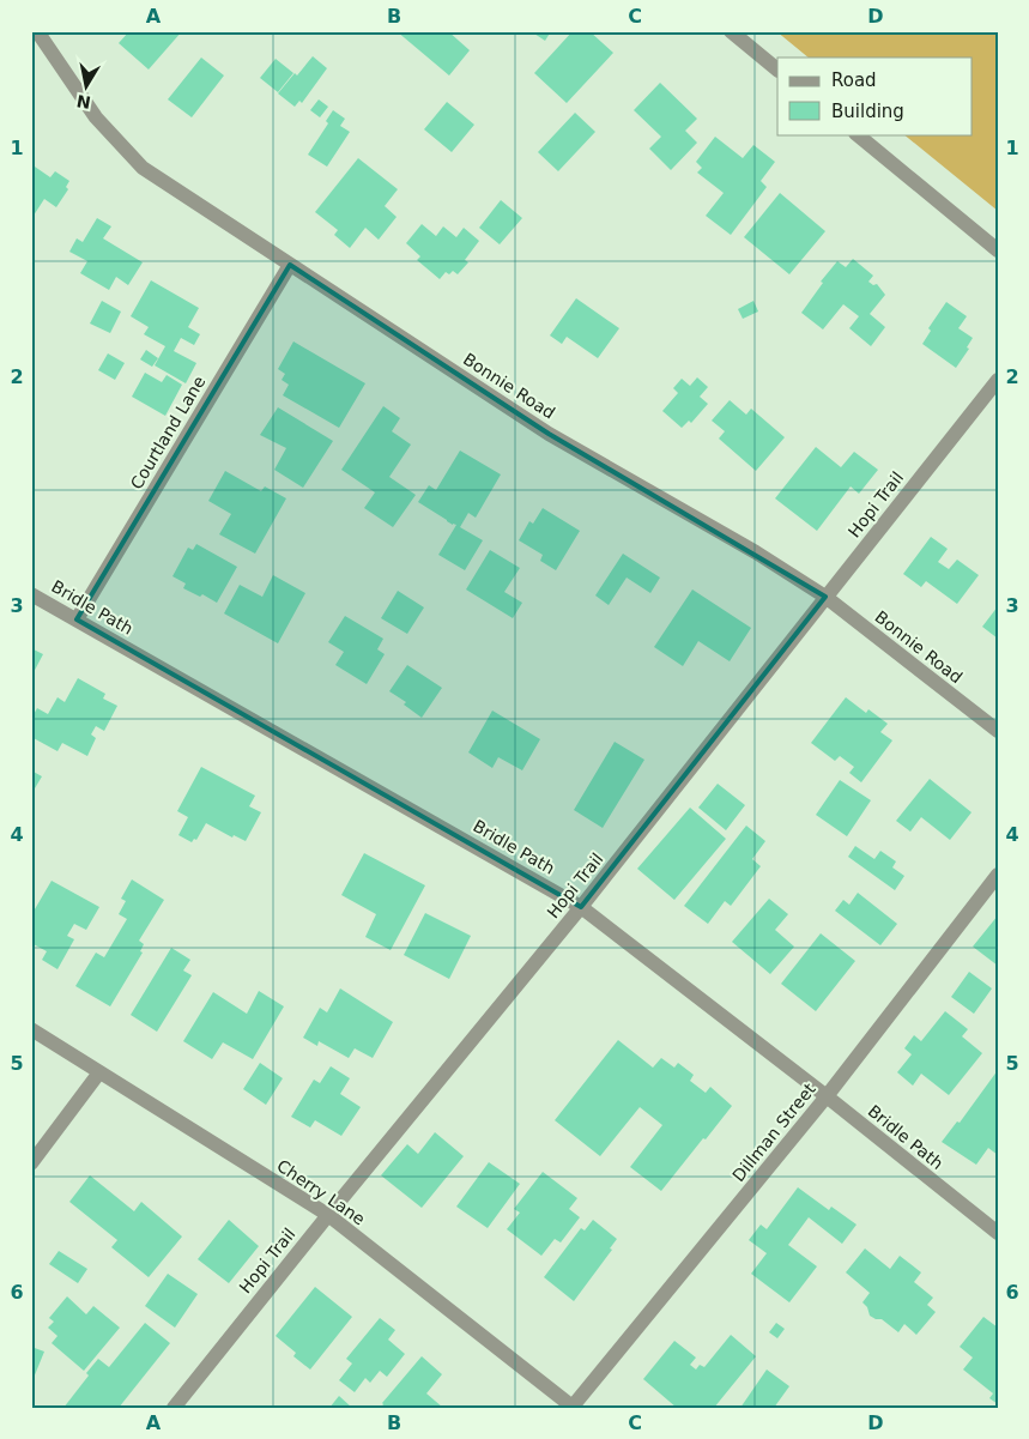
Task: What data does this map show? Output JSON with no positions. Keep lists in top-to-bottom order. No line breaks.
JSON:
{"streets":{"street":["Bonnie Road","Courtland Lane","Hopi Trail","Bridle Path","Dillman Street","Cherry Lane"]},"crossings":[["Bonnie Road","Courtland Lane"],["Bonnie Road","Hopi Trail"],["Courtland Lane","Bridle Path"],["Hopi Trail","Bridle Path"],["Hopi Trail","Cherry Lane"],["Bridle Path","Dillman Street"],["Dillman Street","Cherry Lane"]],"legend":["Road","Building"],"north":"bottom","grid":{"columns":["A","B","C","D"],"rows":["1","2","3","4","5","6"]}}
